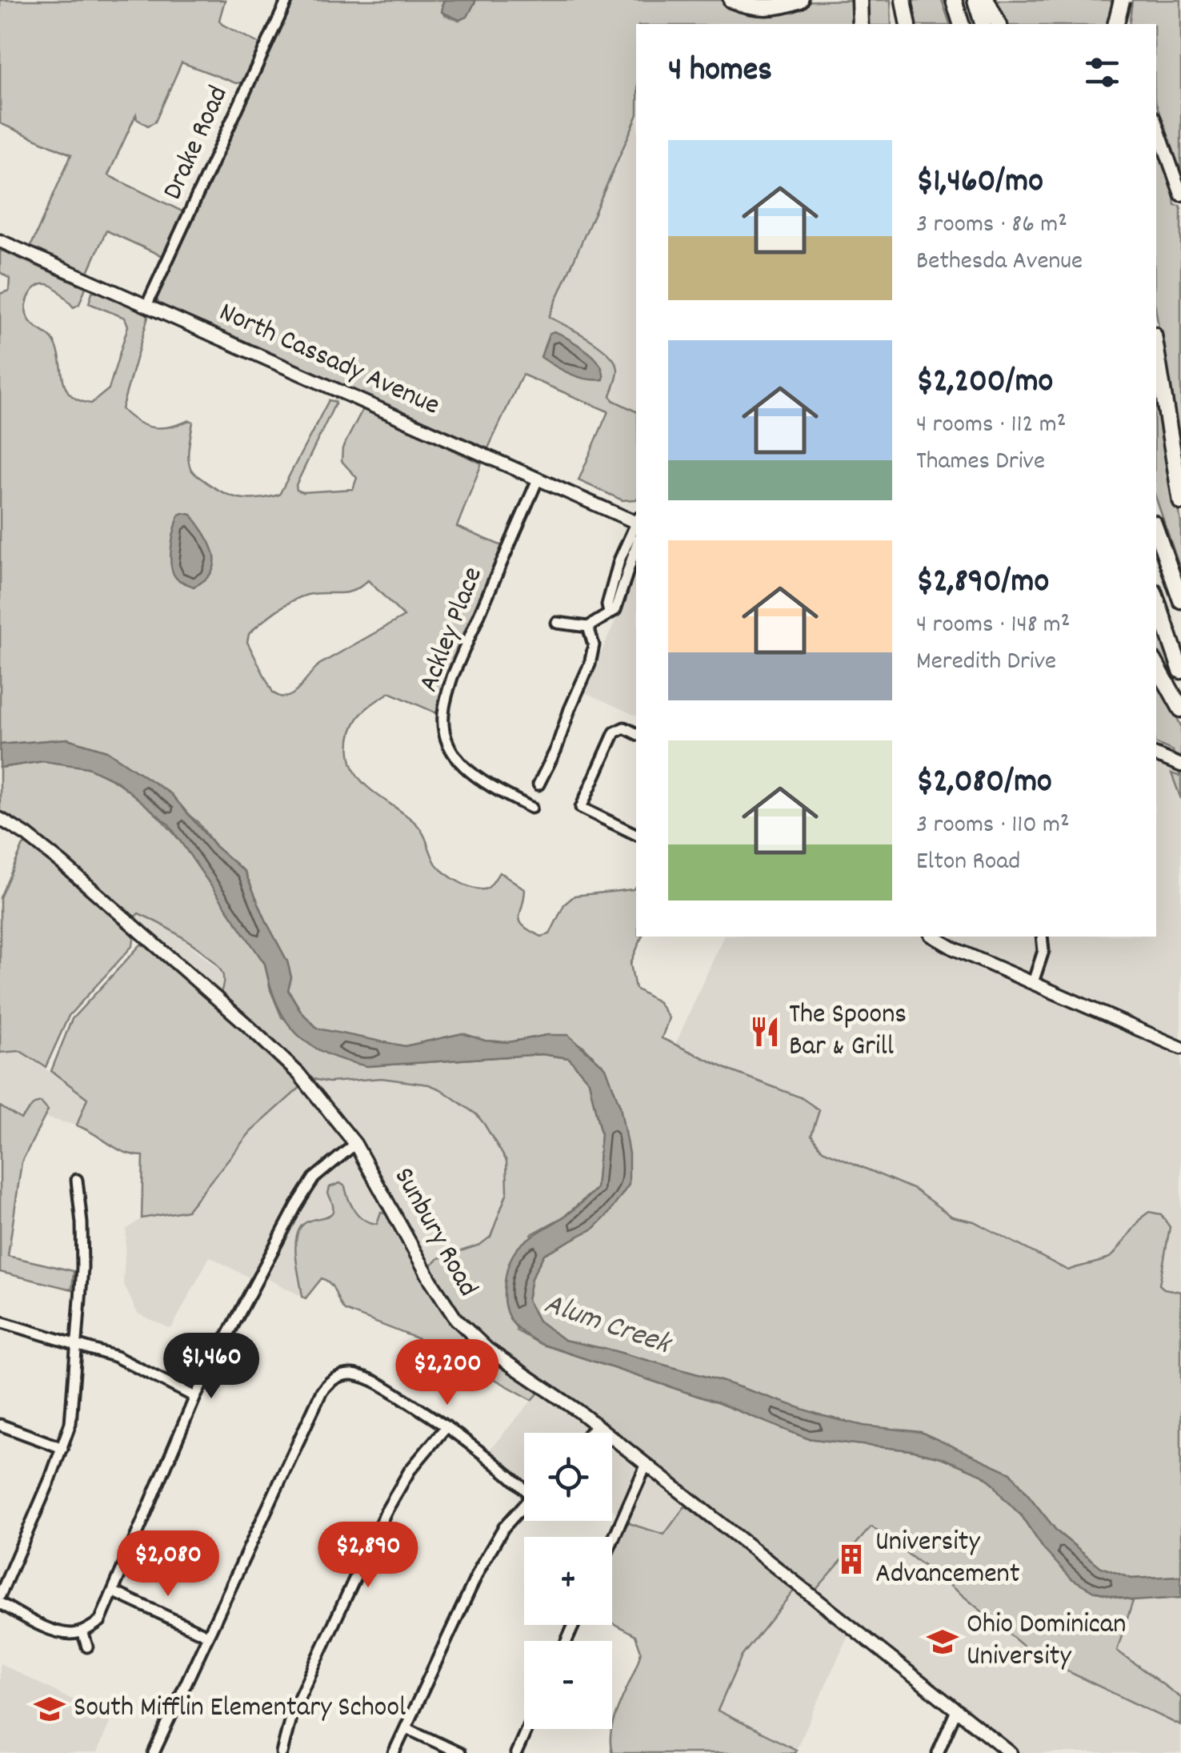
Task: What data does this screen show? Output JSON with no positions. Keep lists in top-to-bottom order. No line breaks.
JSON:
{"streets":{"main road":["North Cassady Avenue","Sunbury Road"],"street":["Drake Road","Ackley Place"]},"crossings":[["Drake Road","North Cassady Avenue"],["North Cassady Avenue","Ackley Place"]],"water":["Alum Creek"],"places":{"restaurant":["The Spoons Bar & Grill"],"building":["University Advancement"],"school or university":["Ohio Dominican University","South Mifflin Elementary School"]},"page":{"heading":"4 homes","list":[{"name":"$1,460/mo","note":"3 rooms · 86 m² · Bethesda Avenue"},{"name":"$2,200/mo","note":"4 rooms · 112 m² · Thames Drive"},{"name":"$2,890/mo","note":"4 rooms · 148 m² · Meredith Drive"},{"name":"$2,080/mo","note":"3 rooms · 110 m² · Elton Road"}],"price":["$1,460","$2,200","$2,890","$2,080"],"map_buttons":["+","−"]}}
